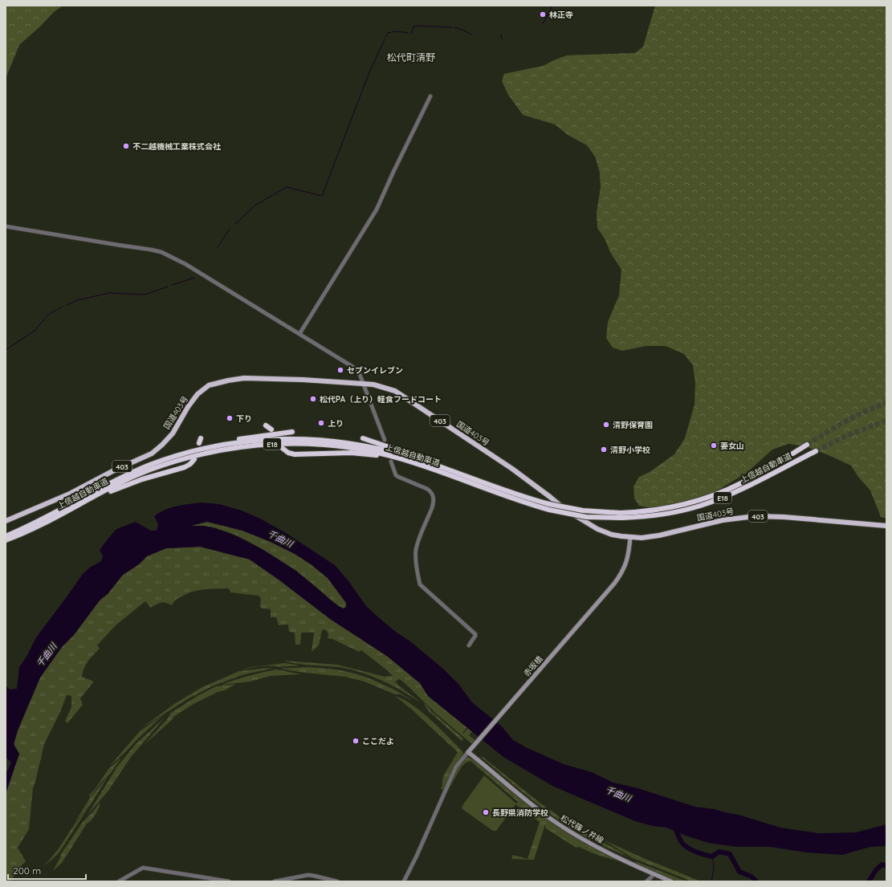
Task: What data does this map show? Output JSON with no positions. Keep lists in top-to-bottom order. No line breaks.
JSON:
{"streets":{"highway":["国道403号","403","E18","上信越自動車道"],"main road":["赤坂橋","松代篠ノ井線"]},"crossings":[["国道403号","赤坂橋"],["赤坂橋","松代篠ノ井線"]],"districts":["松代町清野"],"water":["千曲川"],"places":["林正寺","不二越機械工業株式会社","セブンイレブン","松代PA（上り）軽食フードコート","下り","上り","清野保育園","妻女山","清野小学校","ここだよ","長野県消防学校"],"scale_bar":"200 m"}
